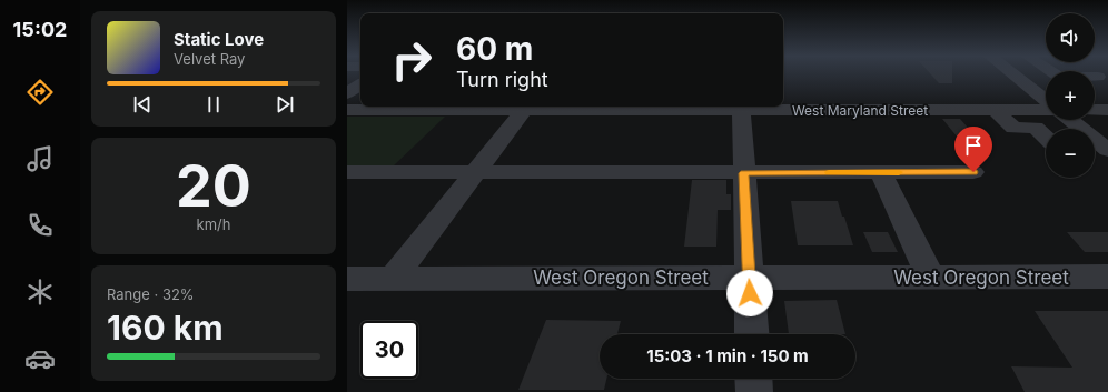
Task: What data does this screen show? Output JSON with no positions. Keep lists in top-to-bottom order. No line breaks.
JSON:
{"streets":{"street":["West Maryland Street","West Oregon Street"]},"page":{"tabs":"15:02","map_buttons":["+","−"],"turn":["60 m","Turn right"],"song":["Static Love","Velvet Ray"],"tile":[["20","km/h"],["Range · 32%","160 km"]],"limit":"30","trip":"15:03 · 1 min · 150 m"}}
